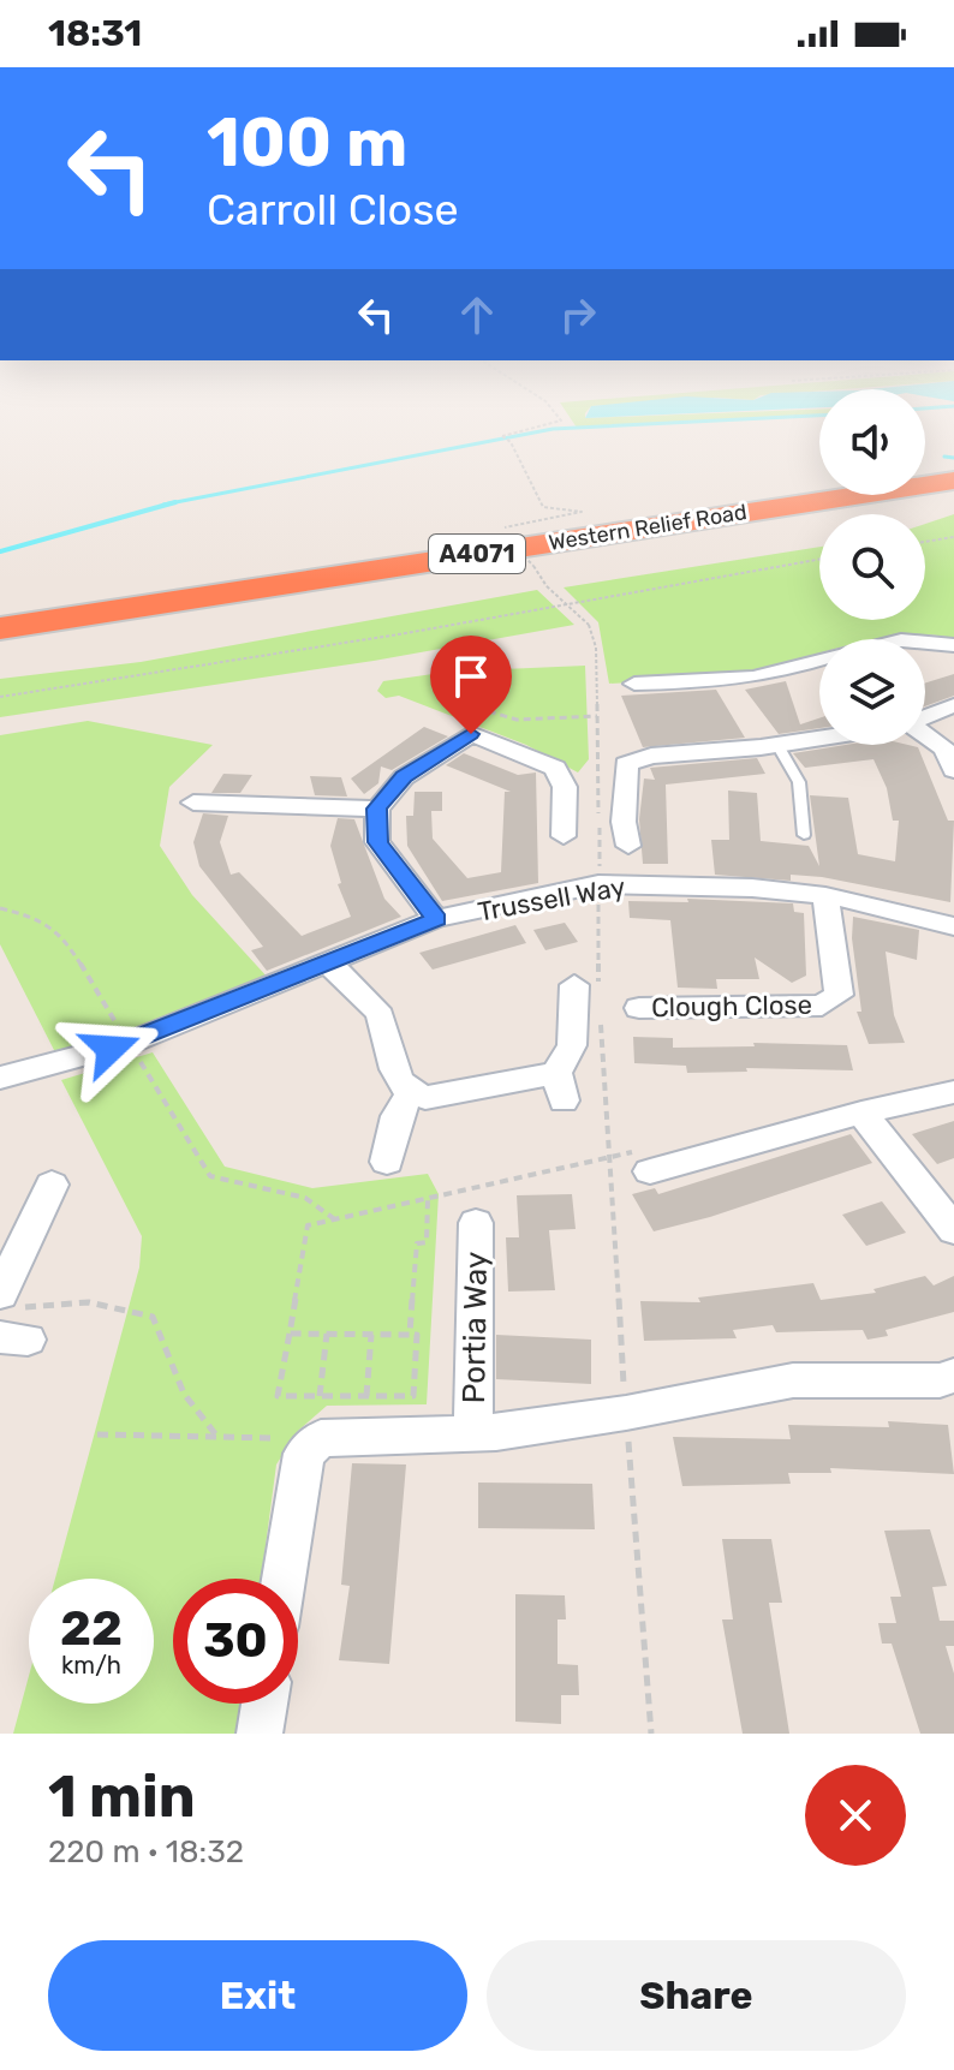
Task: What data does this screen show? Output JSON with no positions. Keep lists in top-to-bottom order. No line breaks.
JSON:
{"streets":{"highway":["Western Relief Road","A4071"],"street":["Trussell Way","Clough Close","Portia Way"]},"crossings":[["Trussell Way","Clough Close"]],"page":{"status":"18:31","turn":["100 m","Carroll Close"],"speed":"22 km/h","limit":"30","heading":["1 min","220 m · 18:32"],"buttons":["Exit","Share"]}}
